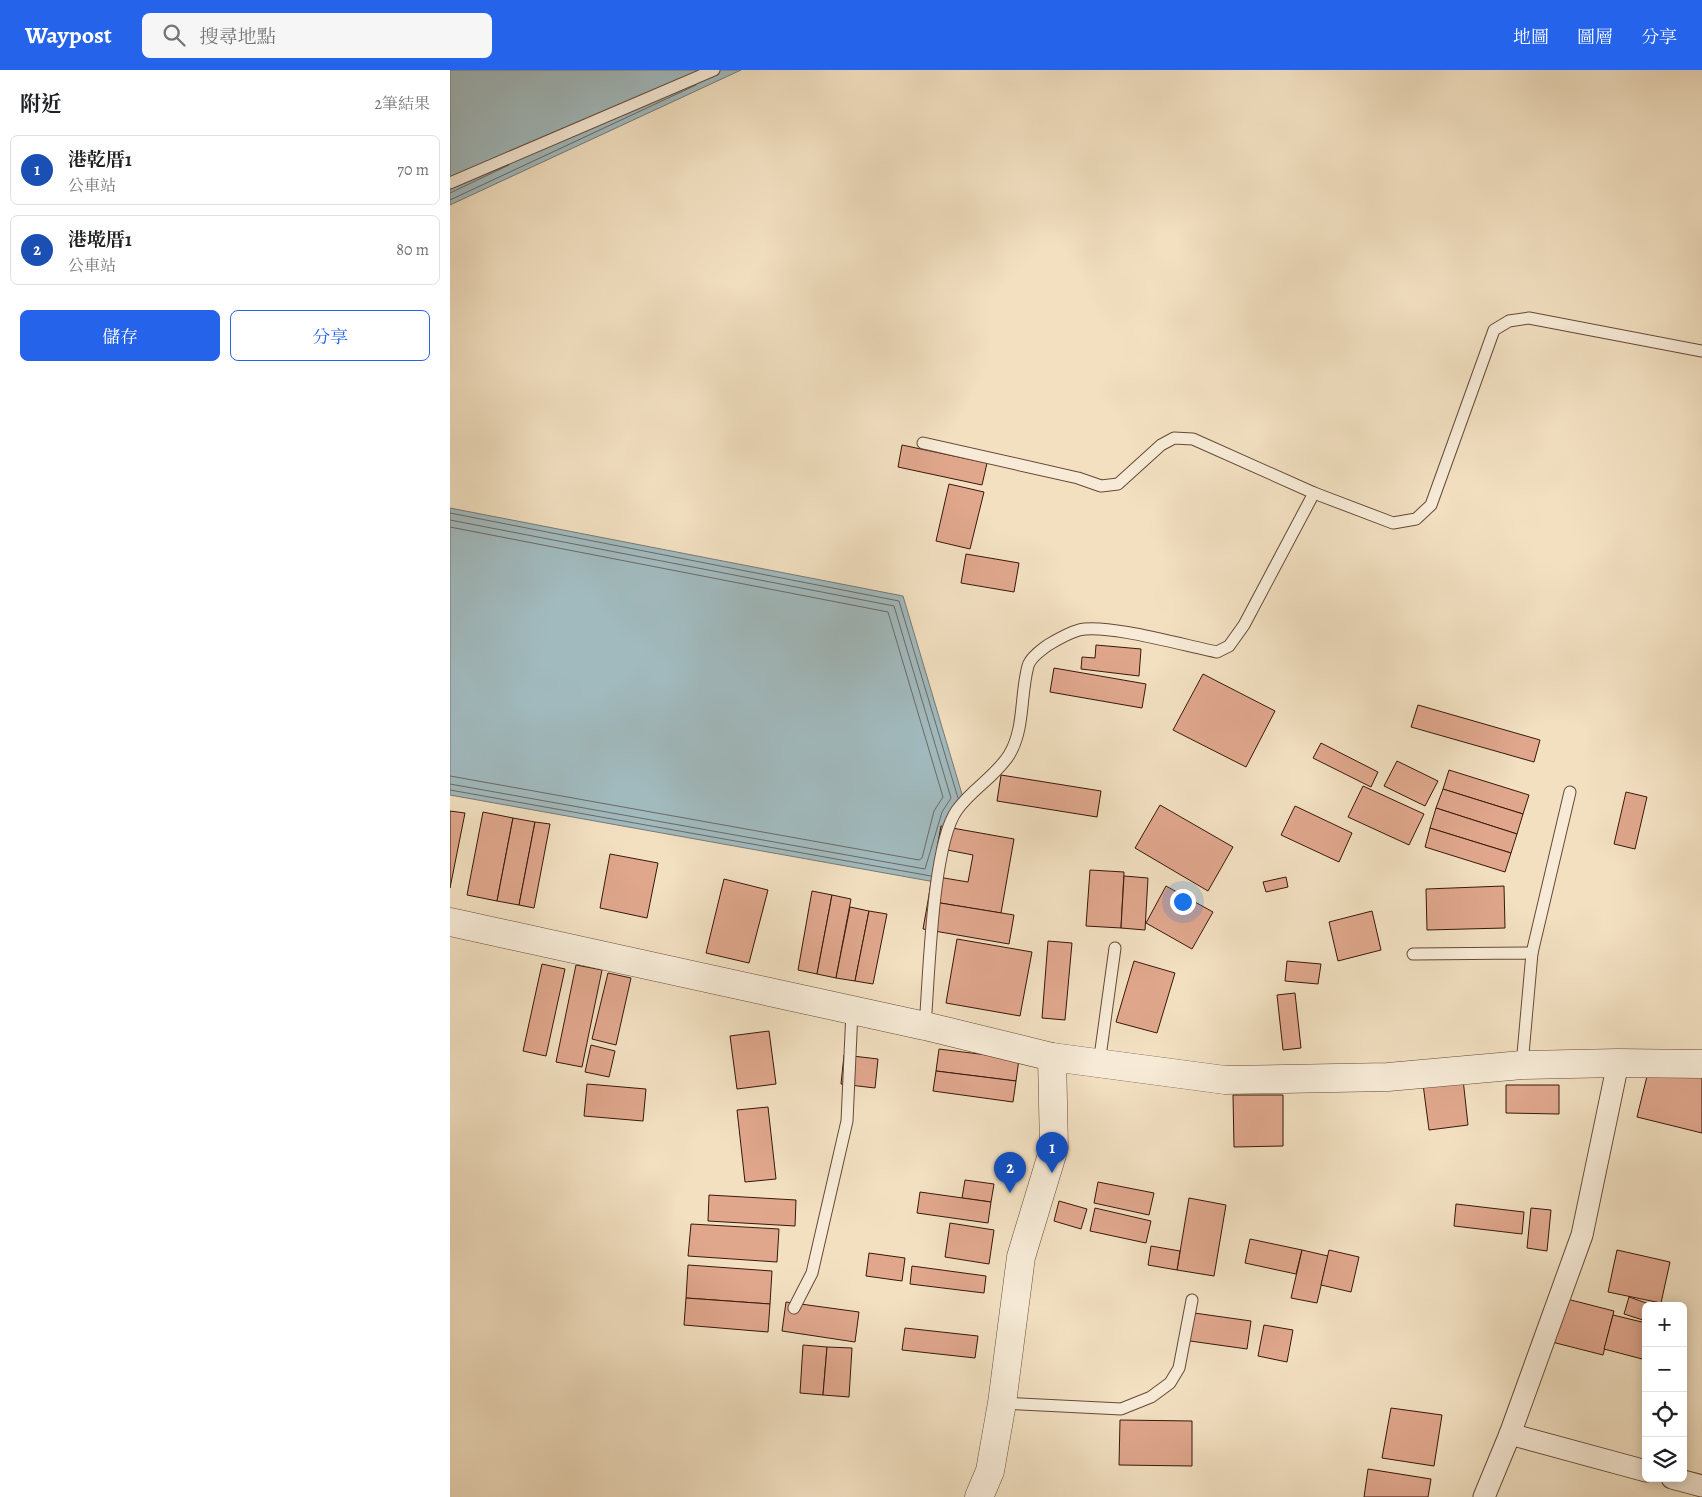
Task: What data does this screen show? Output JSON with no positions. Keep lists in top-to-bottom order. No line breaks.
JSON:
{"page":{"header":"Waypost","search":"搜尋地點","nav":["地圖","圖層","分享"],"heading":["附近","2筆結果"],"list":[{"mark":"1","name":"港乾厝1","note":"公車站","value":"70 m"},{"mark":"2","name":"港墘厝1","note":"公車站","value":"80 m"}],"buttons":["儲存","分享"],"pins":["1","2"],"map_buttons":["+","−"]}}
